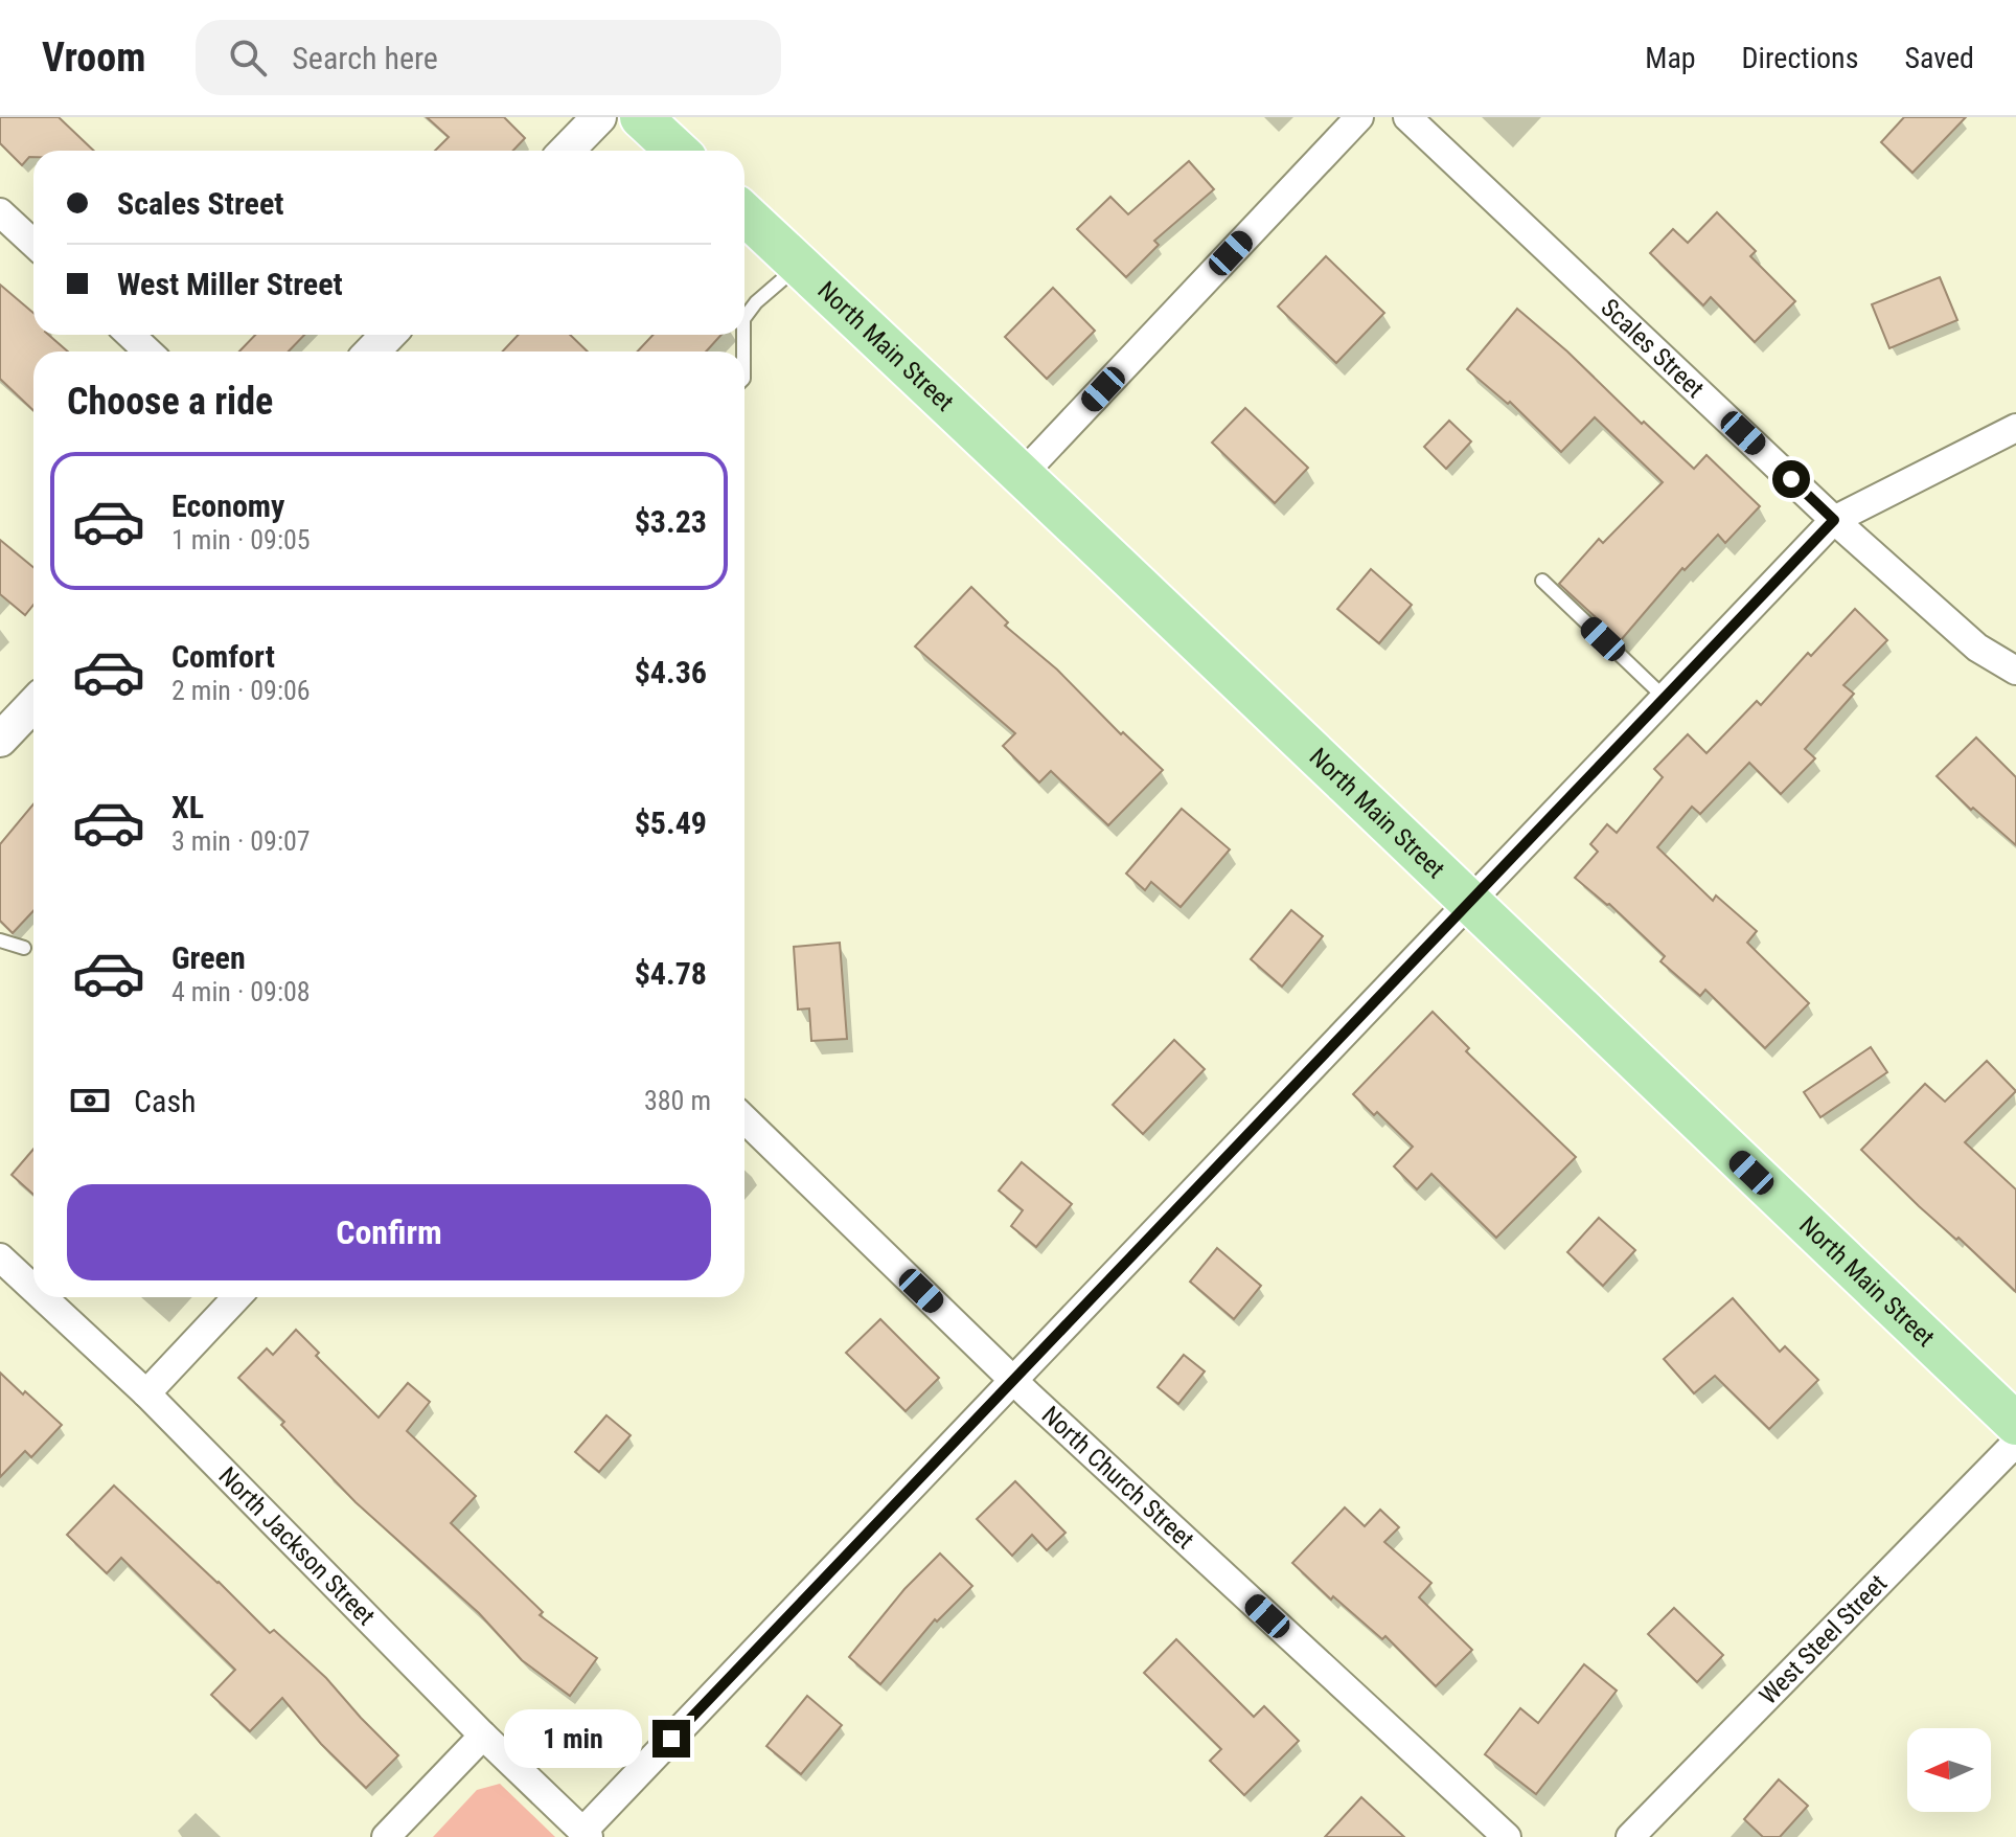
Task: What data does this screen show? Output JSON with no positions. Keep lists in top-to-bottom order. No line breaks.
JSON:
{"streets":{"main road":["North Main Street"],"street":["Scales Street","North Church Street","North Jackson Street","West Steel Street"]},"north":"left","page":{"header":"Vroom","search":"Search here","nav":["Map","Directions","Saved"],"banner":["Scales Street","West Miller Street"],"heading":"Choose a ride","list":[{"name":"Economy","note":"1 min · 09:05","value":"$3.23"},{"name":"Comfort","note":"2 min · 09:06","value":"$4.36"},{"name":"XL","note":"3 min · 09:07","value":"$5.49"},{"name":"Green","note":"4 min · 09:08","value":"$4.78"}],"pay":["Cash","380 m"],"buttons":"Confirm","bubble":"1 min"}}
